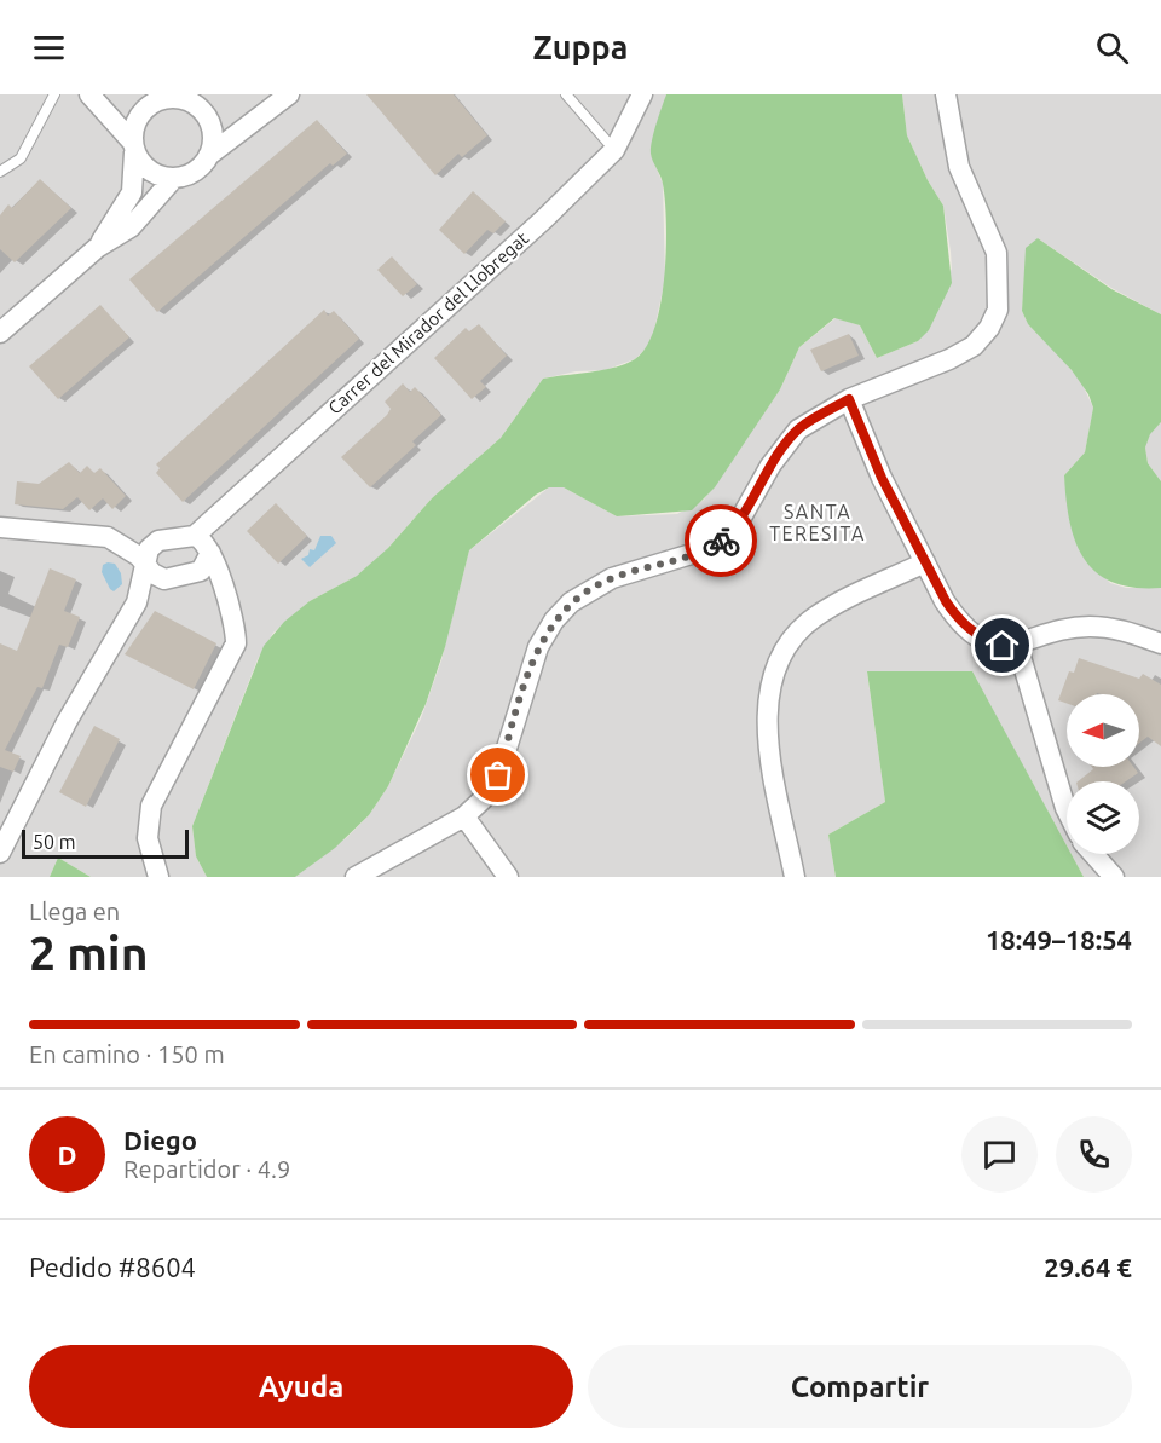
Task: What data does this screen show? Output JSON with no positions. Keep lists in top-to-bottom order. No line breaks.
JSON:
{"streets":{"street":["Carrer del Mirador del Llobregat"]},"districts":["SANTA TERESITA"],"scale_bar":"50 m","north":"left","page":{"header":"Zuppa","scale":"50 m","heading":["2 min","Llega en","18:49–18:54"],"panel":["Diego","Repartidor · 4.9","Pedido #8604","29.64 €"],"bar":"En camino · 150 m","round":"D","buttons":["Ayuda","Compartir"]}}
